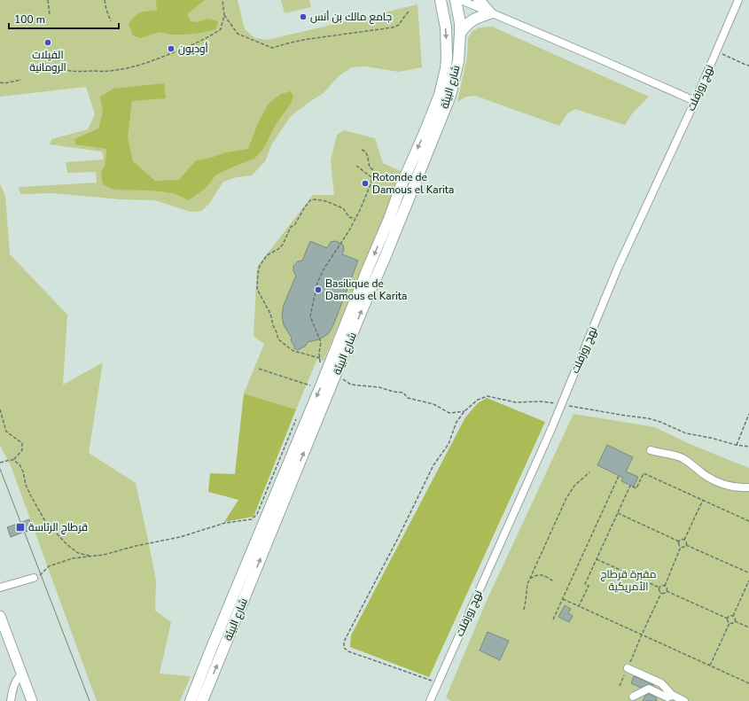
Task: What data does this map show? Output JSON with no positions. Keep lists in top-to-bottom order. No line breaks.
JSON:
{"streets":{"highway":["شارع البيئة"],"street":["نهج روزفلت"]},"parks":["مقبرة قرطاج الأمريكية"],"places":{"other":["جامع مالك بن أنس","الفيلات الرومانية","أوديون","Rotonde de Damous el Karita","Basilique de Damous el Karita"],"transit":["قرطاج الرئاسة"]},"scale_bar":"100 m"}
